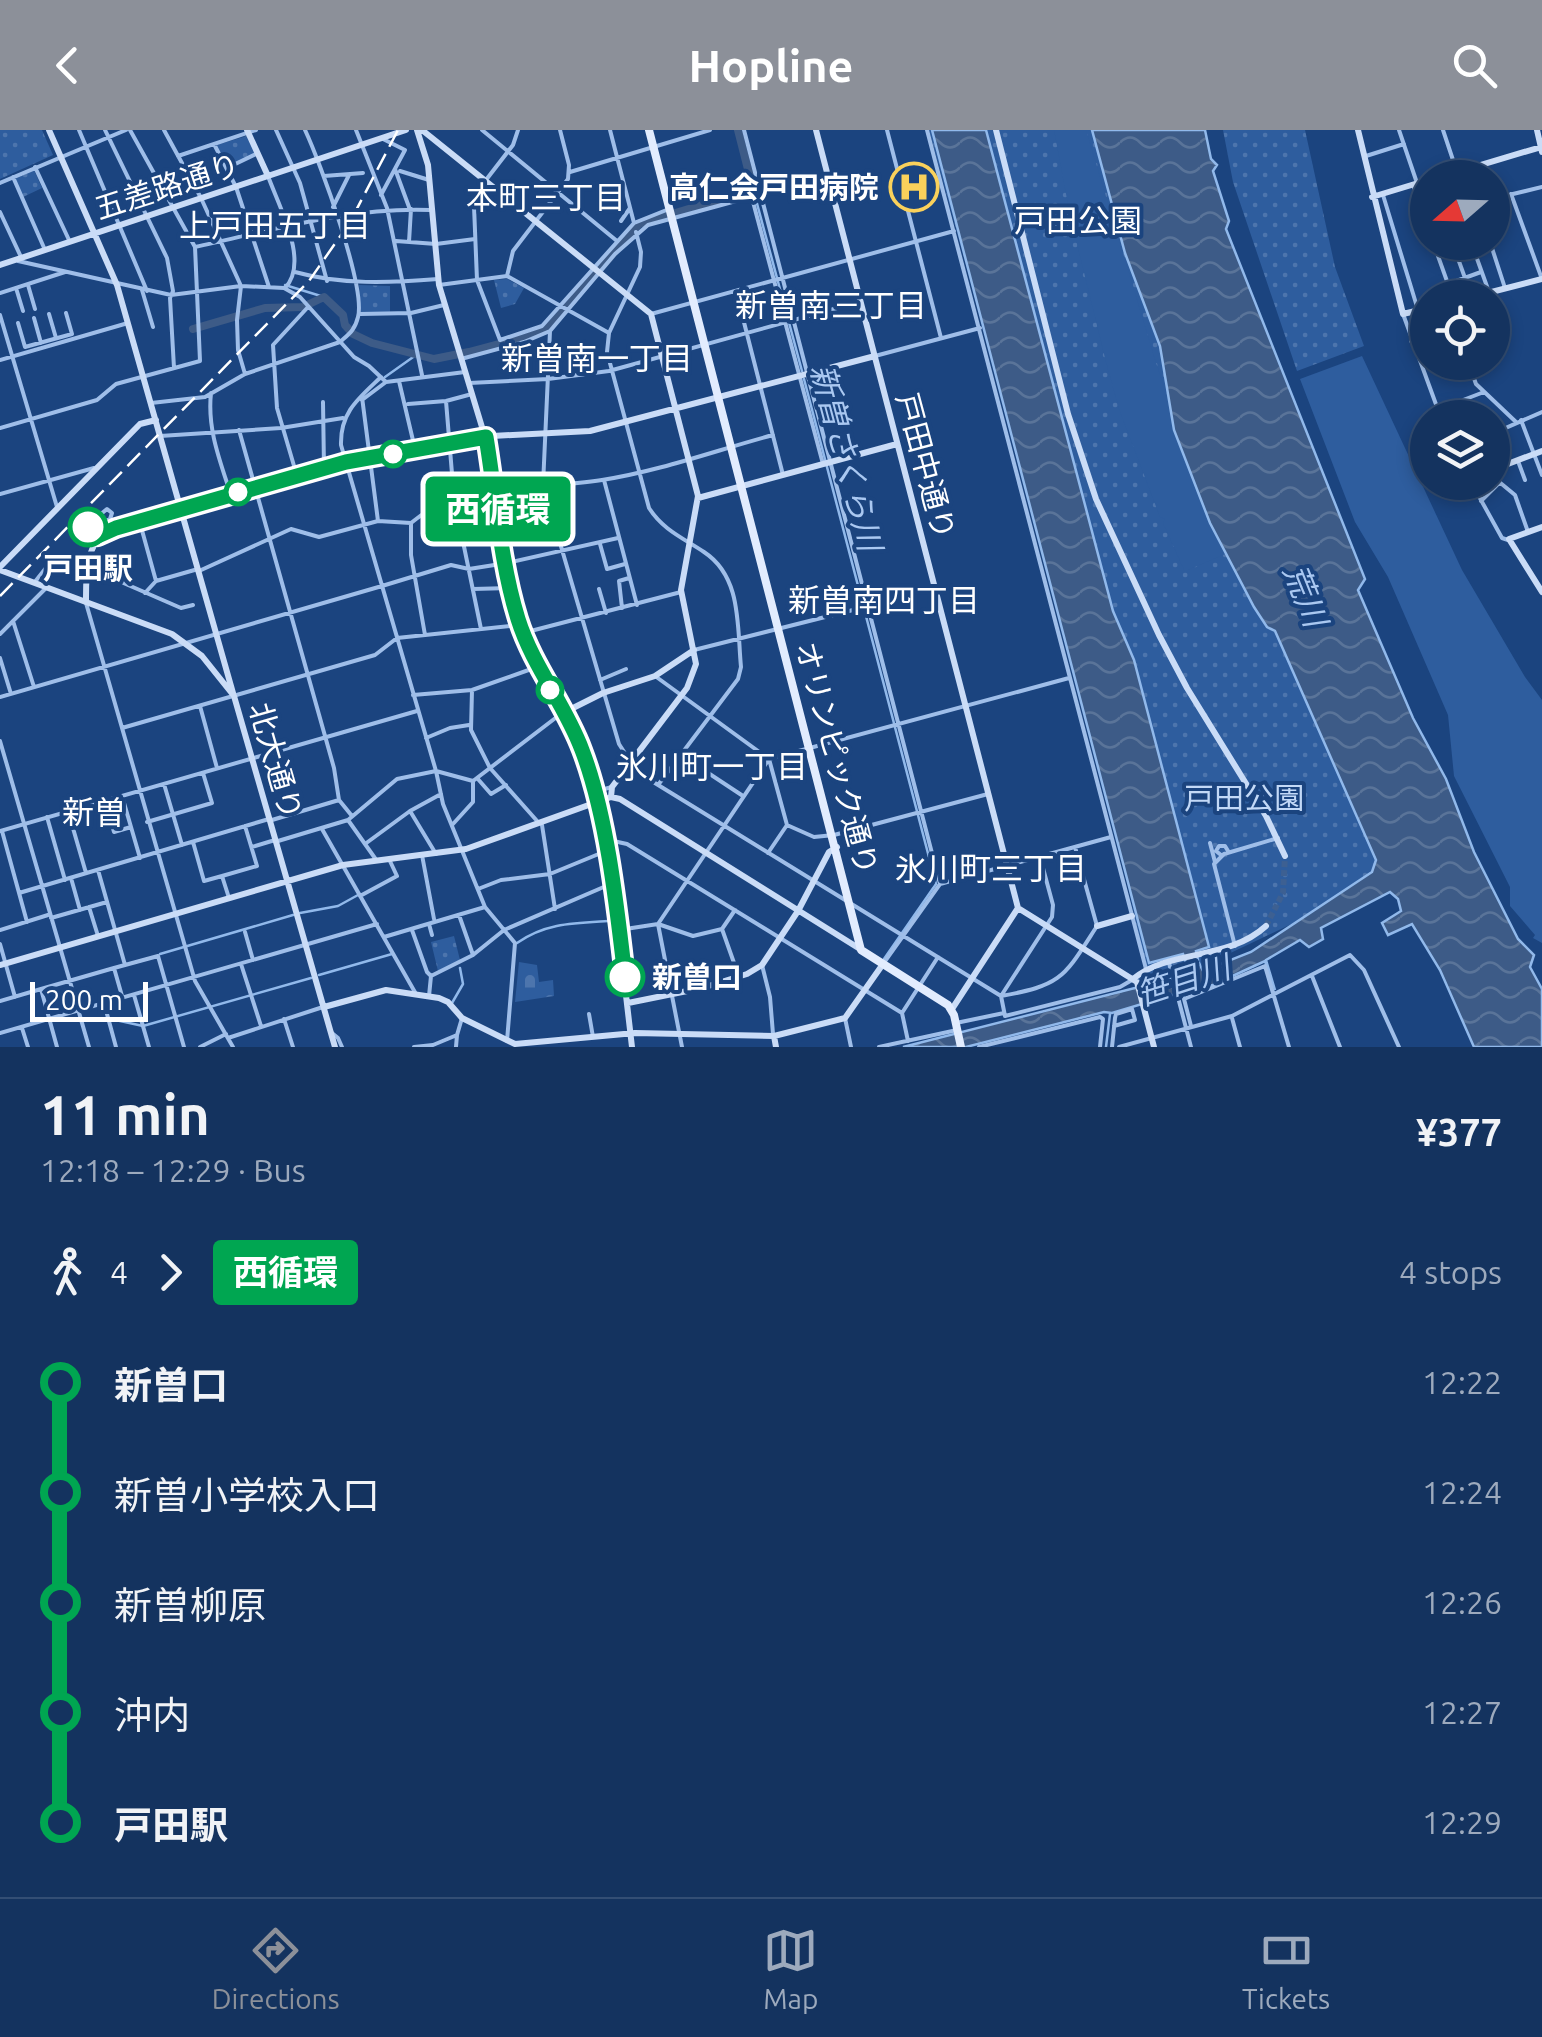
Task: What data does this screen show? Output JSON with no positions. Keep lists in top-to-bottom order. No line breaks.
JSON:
{"streets":{"main road":["オリンピック通り"],"street":["五差路通り","戸田中通り","北大通り"]},"districts":["本町三丁目","戸田公園","上戸田五丁目","新曽南三丁目","新曽南一丁目","新曽南四丁目","氷川町一丁目","新曽","氷川町三丁目"],"water":["新曽さくら川","荒川","笹目川"],"parks":["戸田公園"],"places":{"hospital":["高仁会戸田病院"],"other":["戸田駅","新曽口"]},"lines":["bus line 西循環"],"scale_bar":"200 m","north":"left","page":{"header":"Hopline","on_map":"西循環","scale":"200 m","heading":["11 min","12:18 – 12:29 · Bus","¥377"],"legs":["4","西循環","4 stops"],"list":[{"name":"新曽口","value":"12:22"},{"name":"新曽小学校入口","value":"12:24"},{"name":"新曽柳原","value":"12:26"},{"name":"沖内","value":"12:27"},{"name":"戸田駅","value":"12:29"}],"tabs":["Directions","Map","Tickets"]}}
